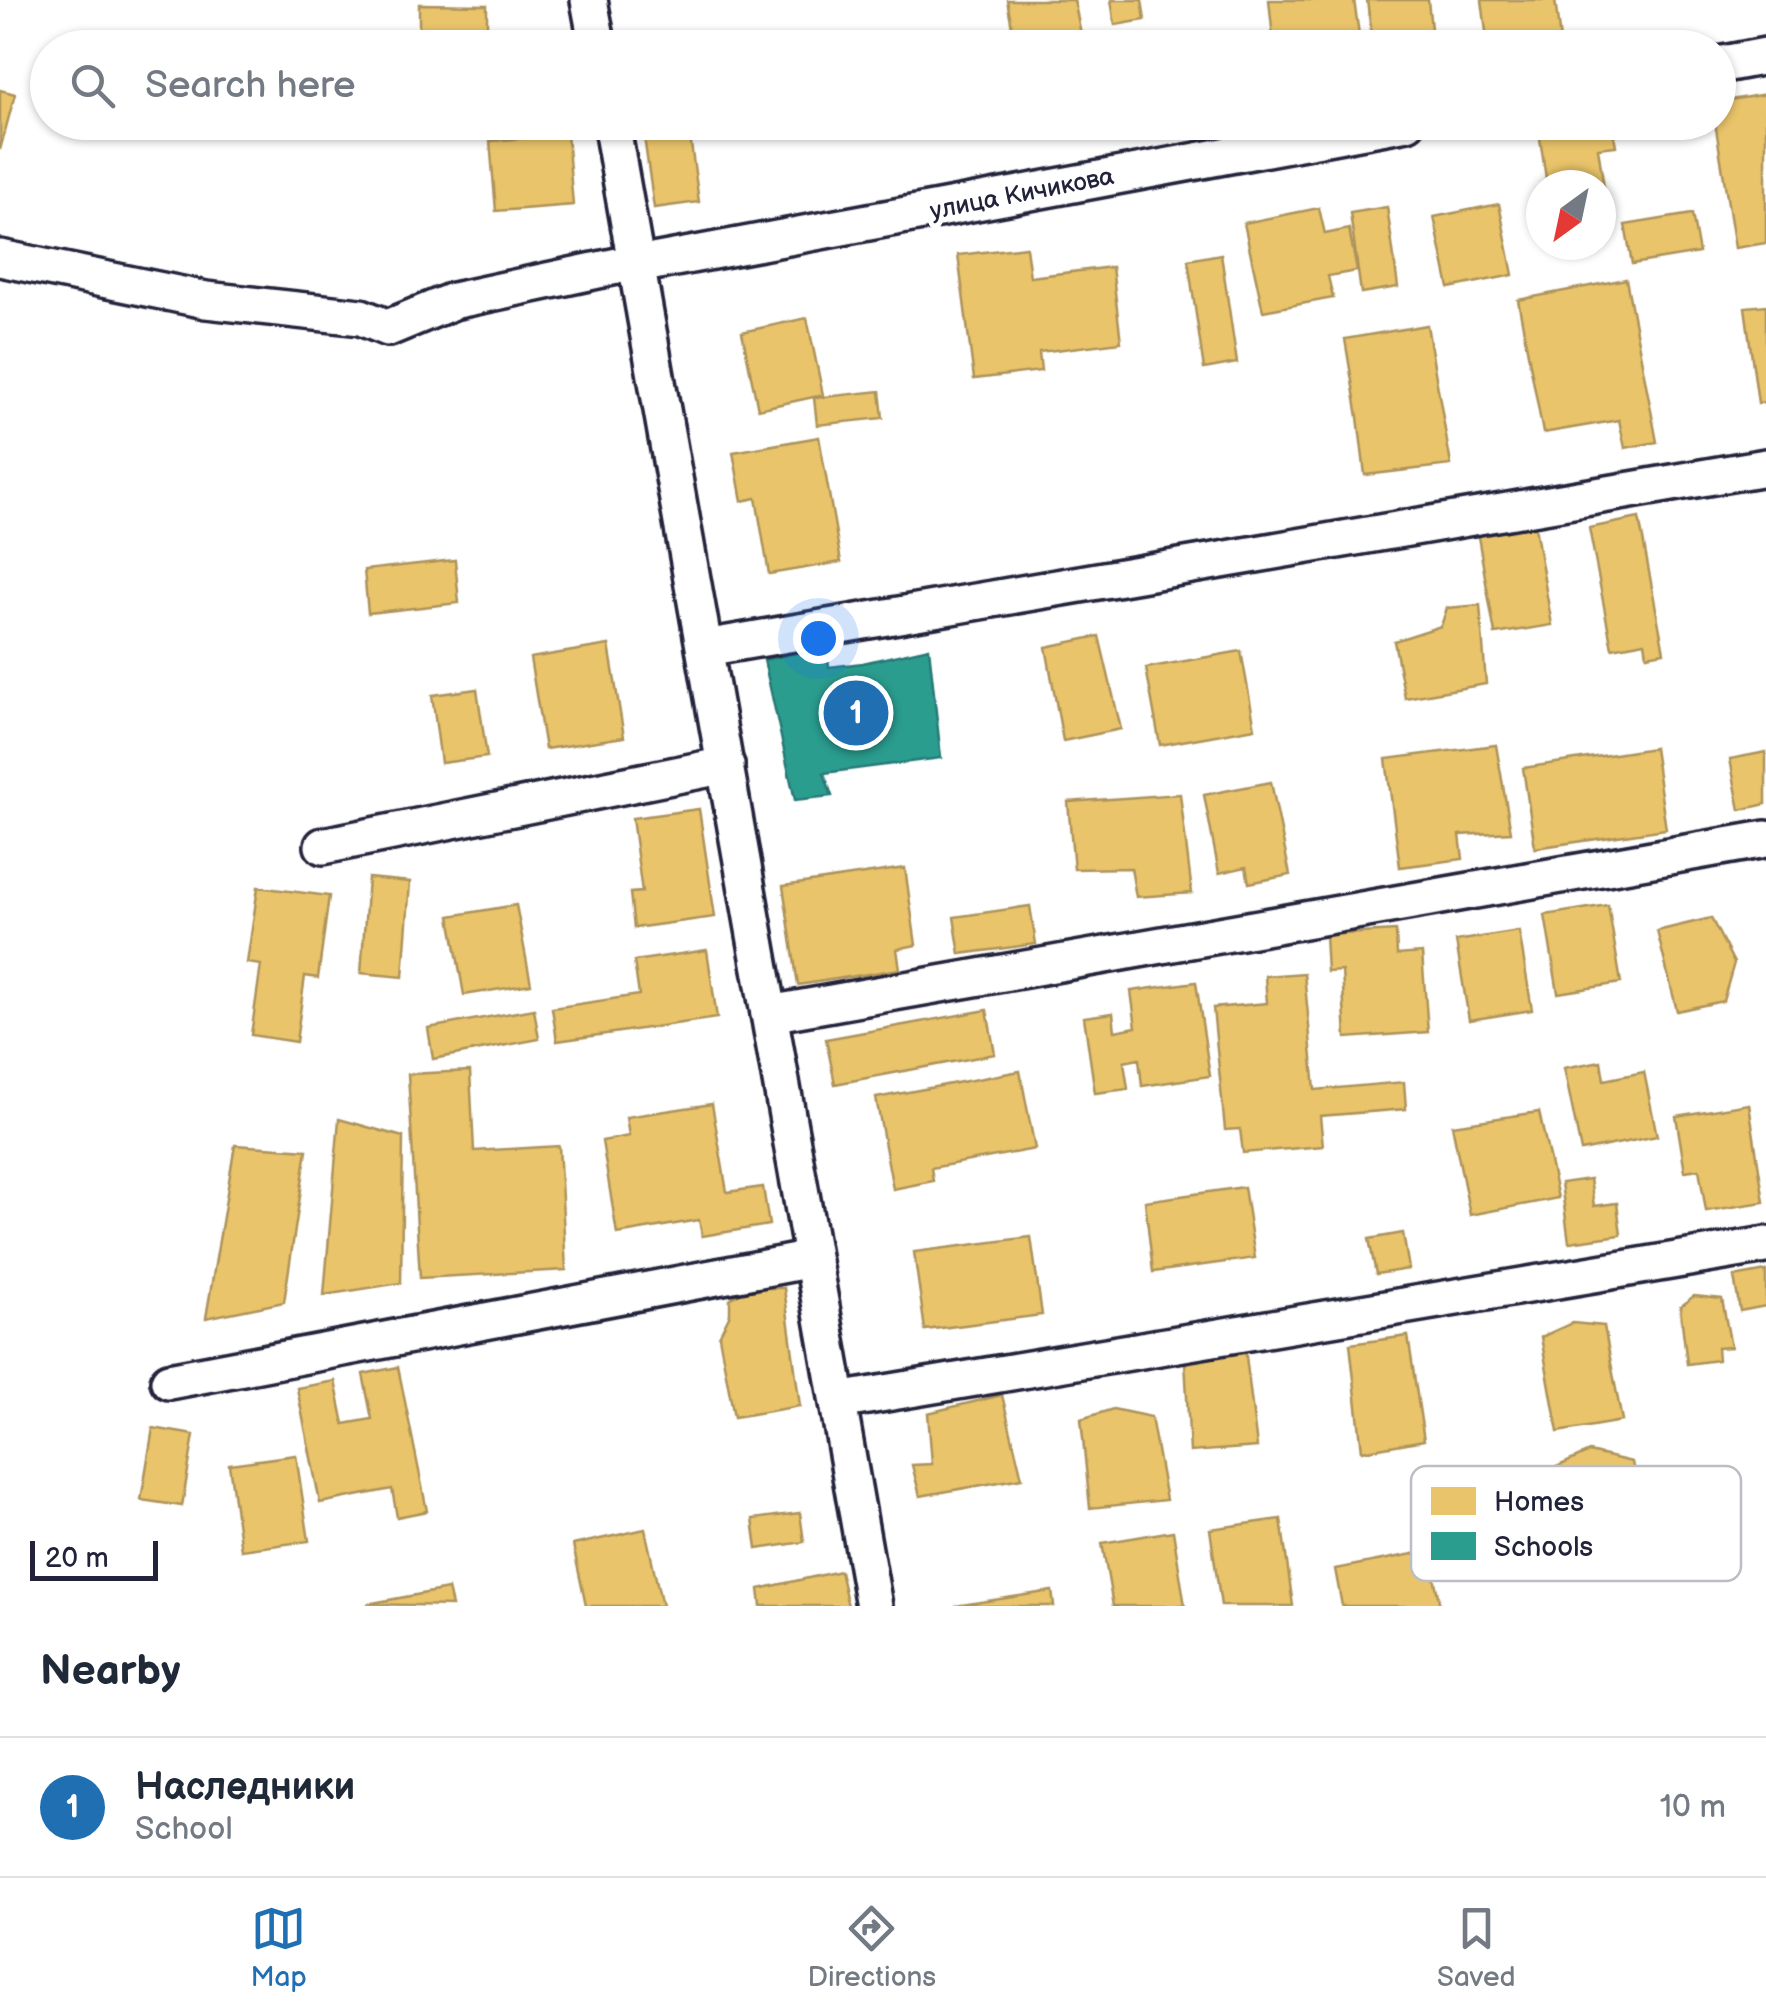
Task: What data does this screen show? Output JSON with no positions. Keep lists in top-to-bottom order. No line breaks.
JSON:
{"streets":{"street":["улица Кичикова"]},"legend":["Homes","Schools"],"scale_bar":"20 m","north":"bottom left","page":{"search":"Search here","pins":"1","scale":"20 m","heading":"Nearby","list":[{"mark":"1","name":"Наследники","note":"School","value":"10 m"}],"nav":["Map","Directions","Saved"]}}
